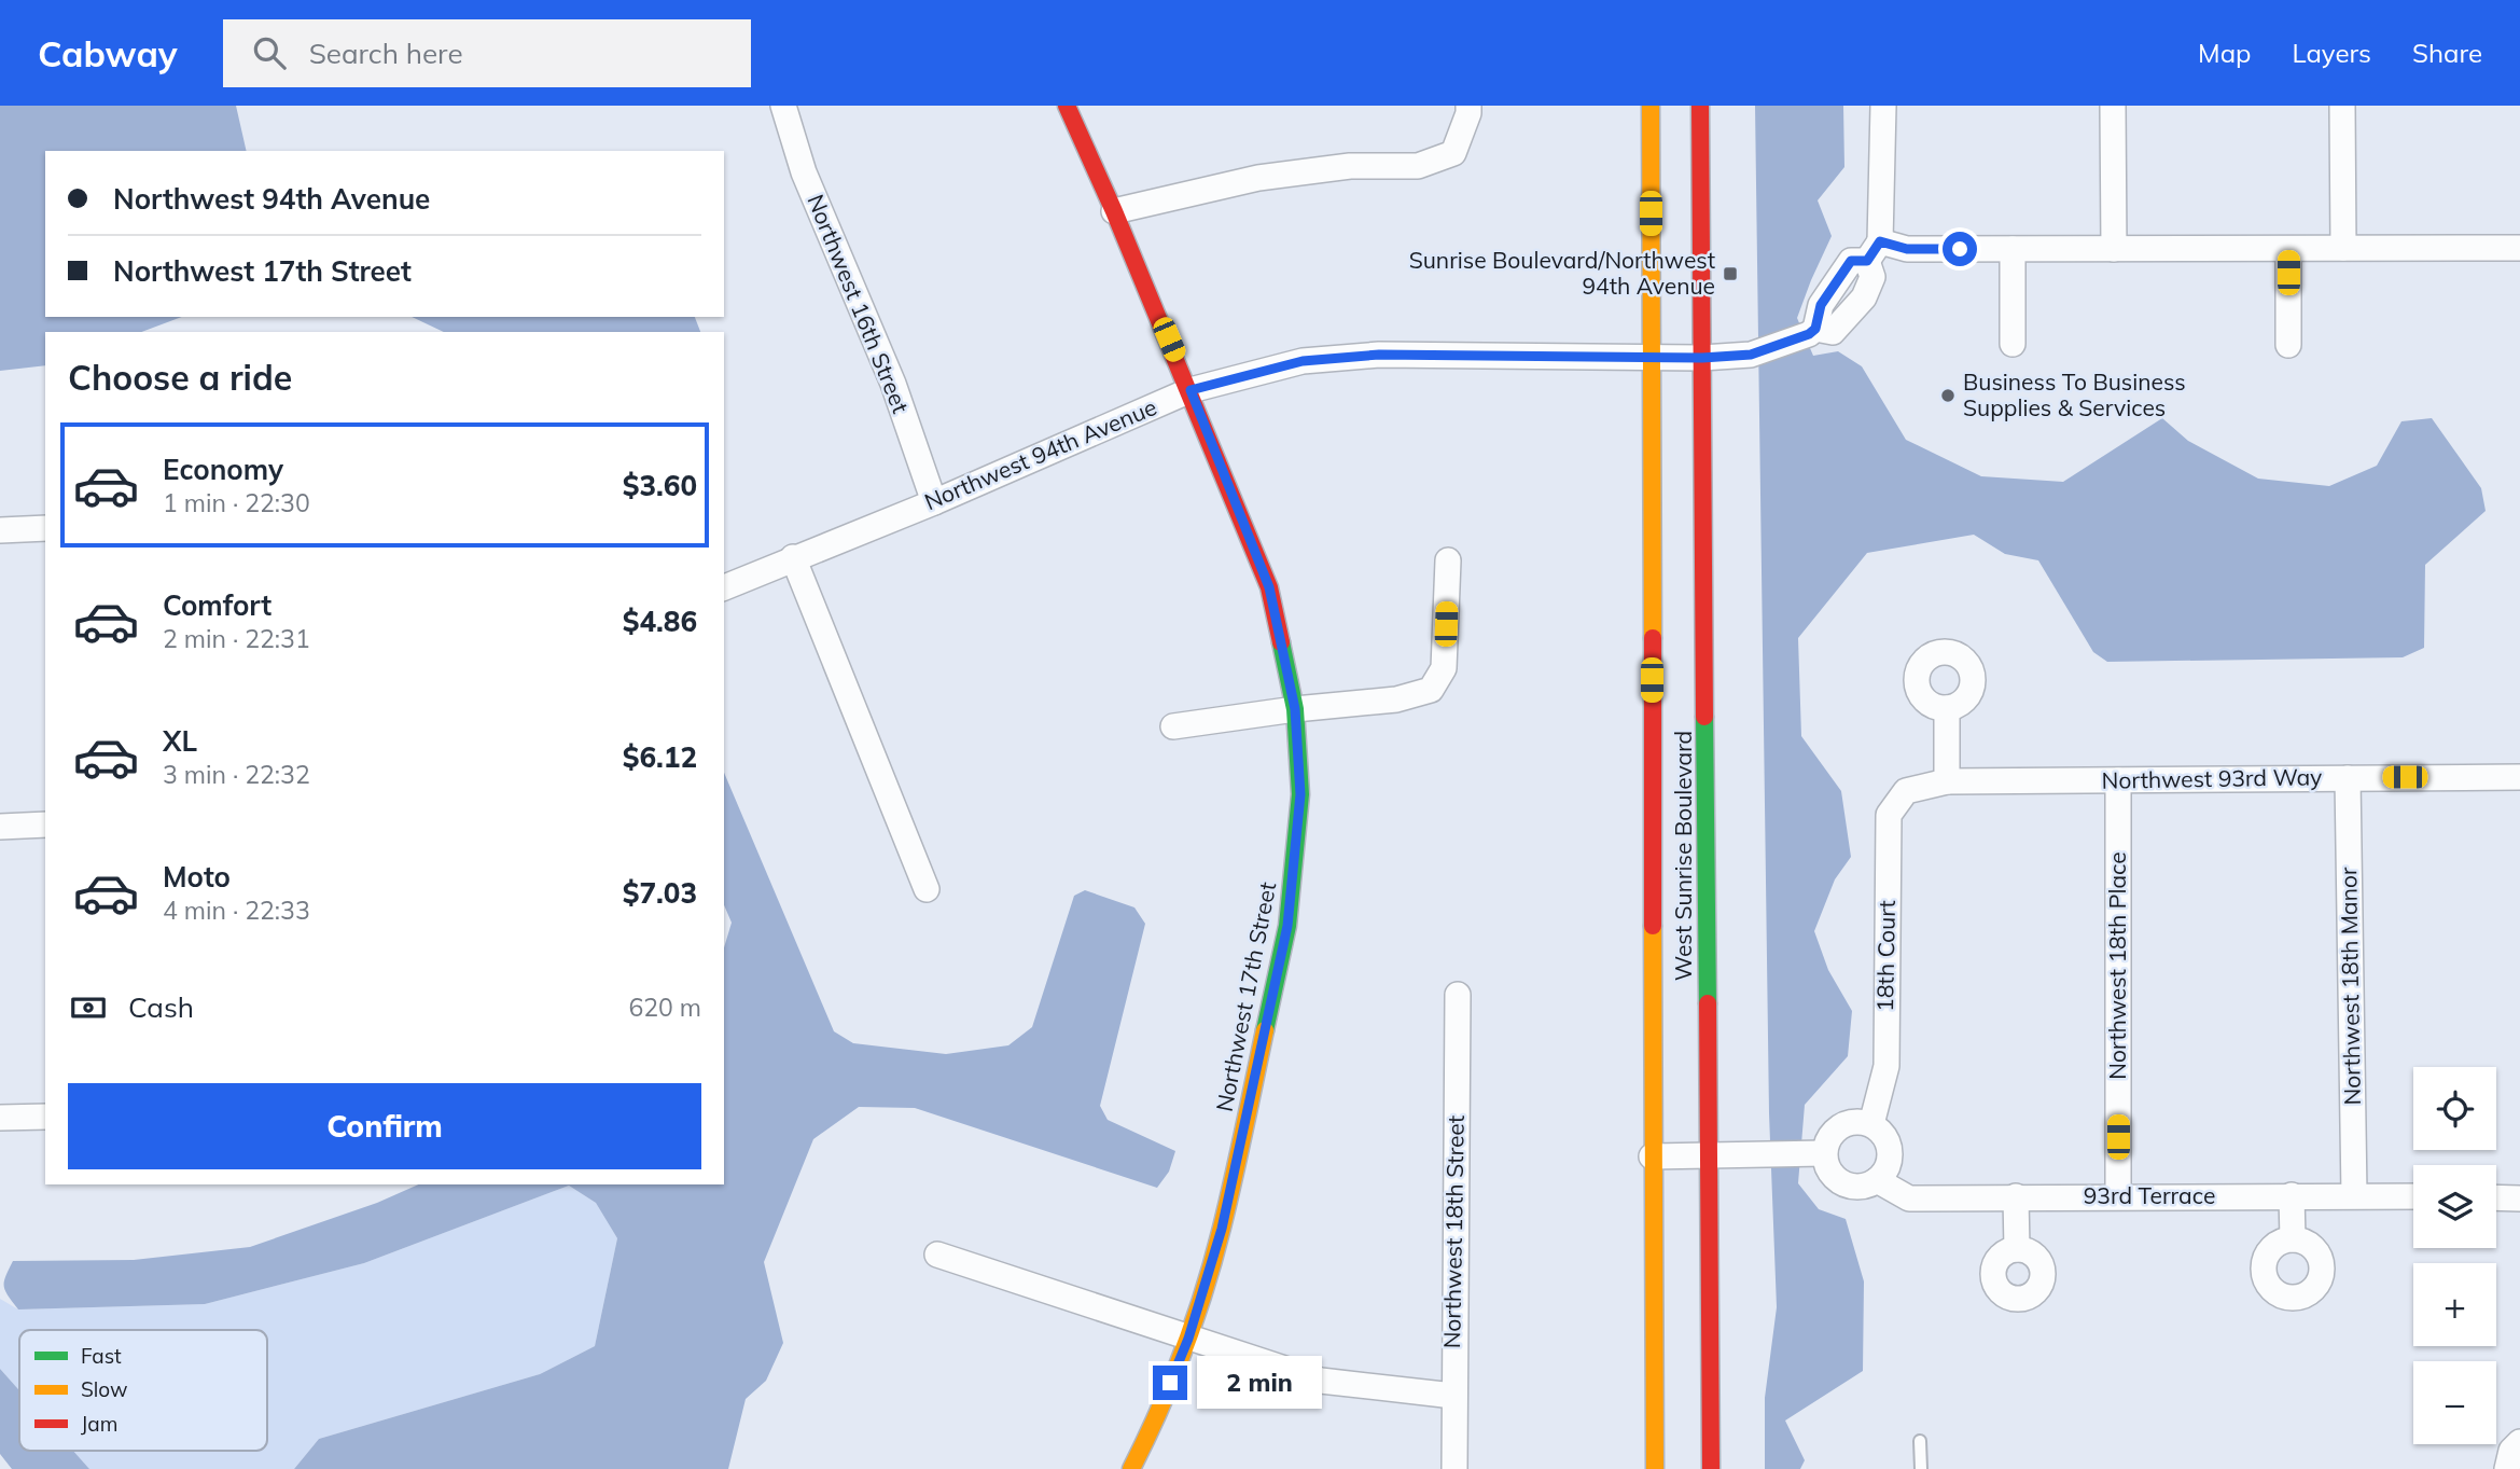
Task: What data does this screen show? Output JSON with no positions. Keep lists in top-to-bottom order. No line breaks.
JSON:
{"streets":{"main road":["West Sunrise Boulevard","Northwest 17th Street"],"street":["Northwest 16th Street","Northwest 94th Avenue","Northwest 93rd Way","18th Court","Northwest 18th Place","Northwest 18th Manor","93rd Terrace","Northwest 18th Street"]},"crossings":[["Northwest 16th Street","Northwest 94th Avenue"],["Northwest 94th Avenue","West Sunrise Boulevard"],["Northwest 94th Avenue","Northwest 17th Street"],["Northwest 93rd Way","18th Court"],["Northwest 93rd Way","Northwest 18th Place"],["Northwest 93rd Way","Northwest 18th Manor"],["18th Court","93rd Terrace"],["Northwest 18th Place","93rd Terrace"],["Northwest 18th Manor","93rd Terrace"]],"places":{"transit":["Sunrise Boulevard/Northwest 94th Avenue"],"other":["Business To Business Supplies & Services"]},"legend":["Fast","Slow","Jam"],"page":{"header":"Cabway","search":"Search here","nav":["Map","Layers","Share"],"banner":["Northwest 94th Avenue","Northwest 17th Street"],"heading":"Choose a ride","list":[{"name":"Economy","note":"1 min · 22:30","value":"$3.60"},{"name":"Comfort","note":"2 min · 22:31","value":"$4.86"},{"name":"XL","note":"3 min · 22:32","value":"$6.12"},{"name":"Moto","note":"4 min · 22:33","value":"$7.03"}],"pay":["Cash","620 m"],"map_buttons":["+","−"],"buttons":"Confirm","bubble":"2 min"}}
